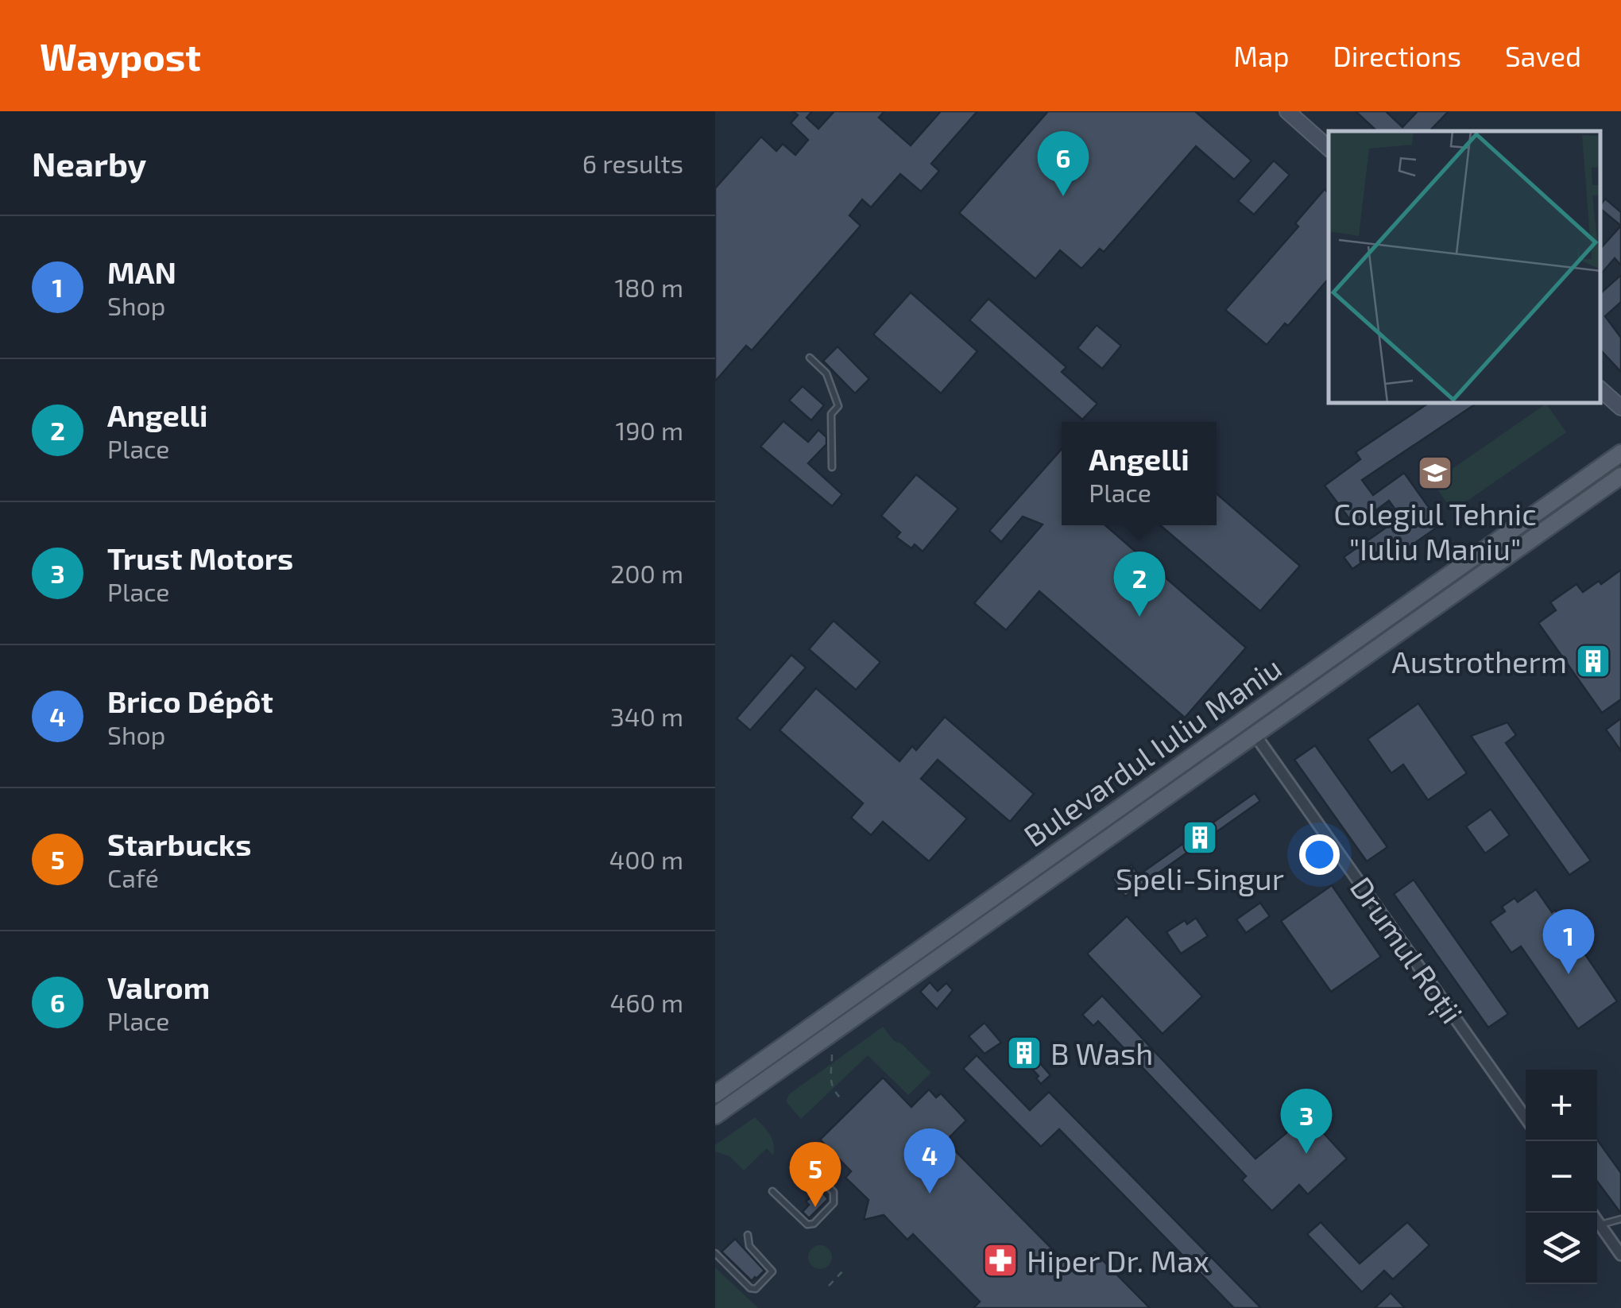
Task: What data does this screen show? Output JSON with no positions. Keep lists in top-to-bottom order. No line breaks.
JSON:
{"streets":{"main road":["Bulevardul Iuliu Maniu"],"street":["Drumul Roții"]},"crossings":[["Bulevardul Iuliu Maniu","Drumul Roții"]],"places":{"school or university":["Colegiul Tehnic \"Iuliu Maniu\""],"building":["Austrotherm","Speli-Singur","B Wash"],"pharmacy":["Hiper Dr. Max"]},"page":{"header":"Waypost","nav":["Map","Directions","Saved"],"heading":["Nearby","6 results"],"pins":["6","2","1","3","4","5"],"list":[{"mark":"1","name":"MAN","note":"Shop","value":"180 m"},{"mark":"2","name":"Angelli","note":"Place","value":"190 m"},{"mark":"3","name":"Trust Motors","note":"Place","value":"200 m"},{"mark":"4","name":"Brico Dépôt","note":"Shop","value":"340 m"},{"mark":"5","name":"Starbucks","note":"Café","value":"400 m"},{"mark":"6","name":"Valrom","note":"Place","value":"460 m"}],"popup":["Angelli","Place"],"map_buttons":["+","−"]}}
